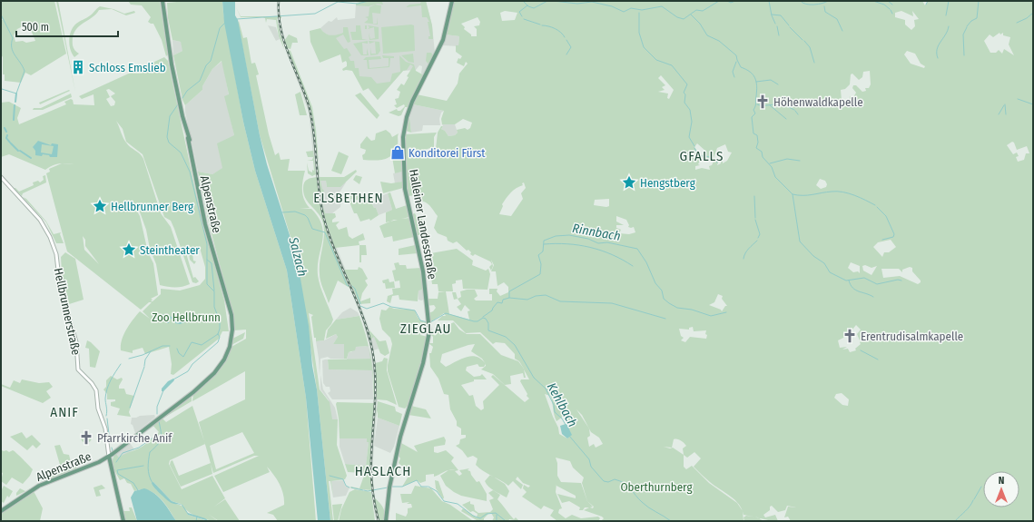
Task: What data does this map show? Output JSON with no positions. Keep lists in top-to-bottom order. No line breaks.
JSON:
{"streets":{"main road":["Alpenstraße","Halleiner Landesstraße"],"street":["Hellbrunnerstraße"]},"crossings":[["Alpenstraße","Hellbrunnerstraße"]],"districts":["GFALLS","ELSBETHEN","ZIEGLAU","ANIF","HASLACH"],"water":["Rinnbach","Salzach","Kehlbach"],"parks":["Zoo Hellbrunn","Oberthurnberg"],"places":{"building":["Schloss Emslieb"],"church":["Höhenwaldkapelle","Erentrudisalmkapelle","Pfarrkirche Anif"],"shop":["Konditorei Fürst"],"place":["Hengstberg","Hellbrunner Berg","Steintheater"]},"scale_bar":"500 m","north":"top"}
